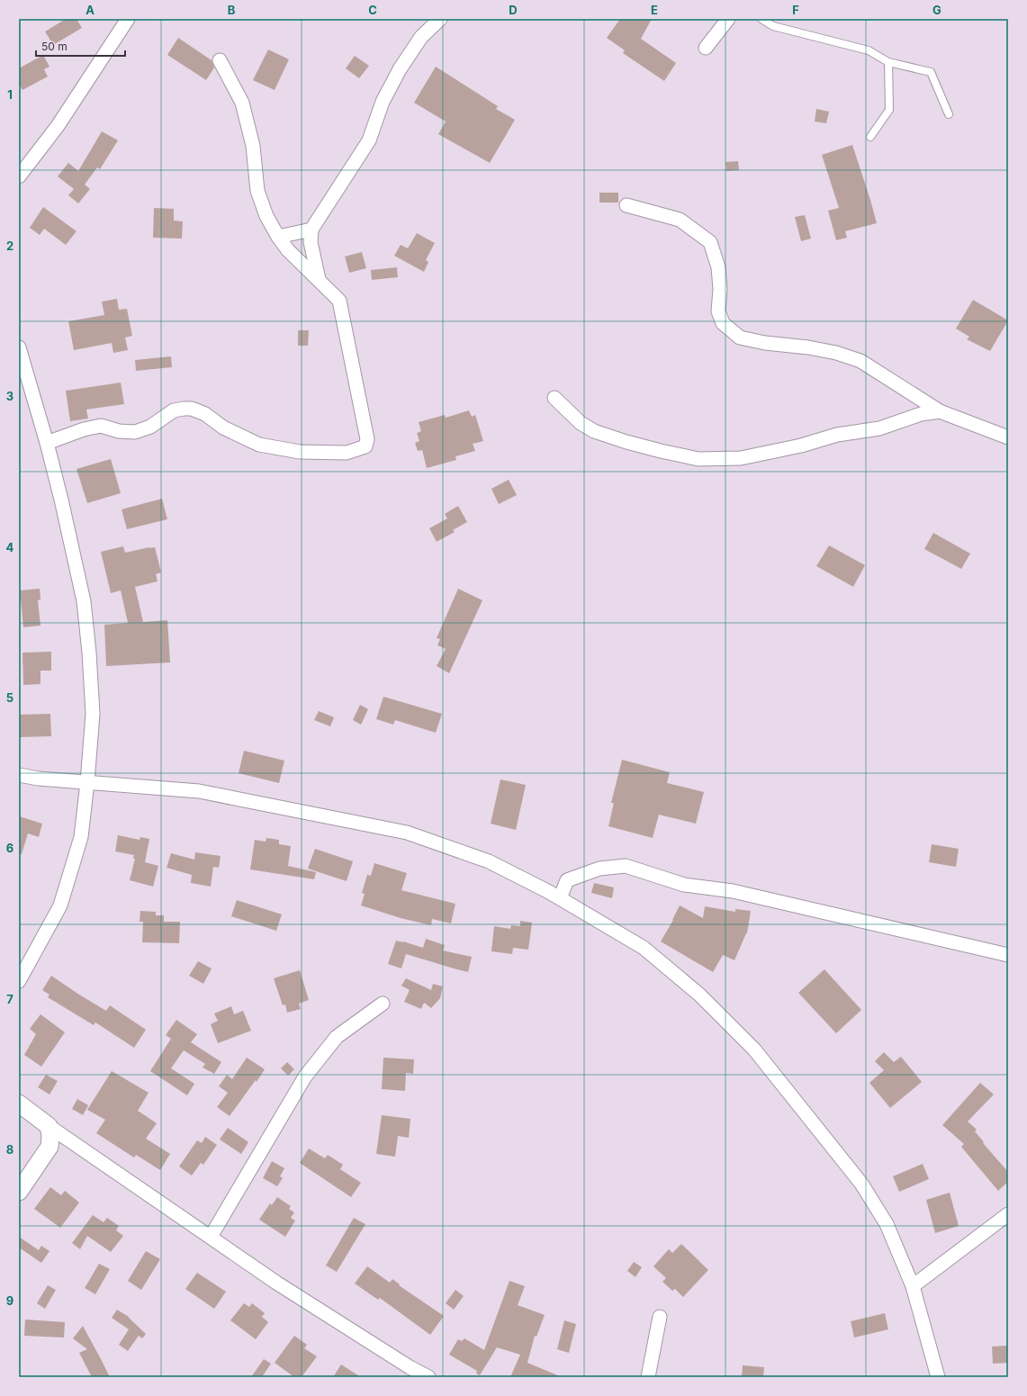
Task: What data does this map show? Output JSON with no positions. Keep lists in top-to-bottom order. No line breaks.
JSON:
{"scale_bar":"50 m","grid":{"columns":["A","B","C","D","E","F","G"],"rows":["1","2","3","4","5","6","7","8","9"]}}
